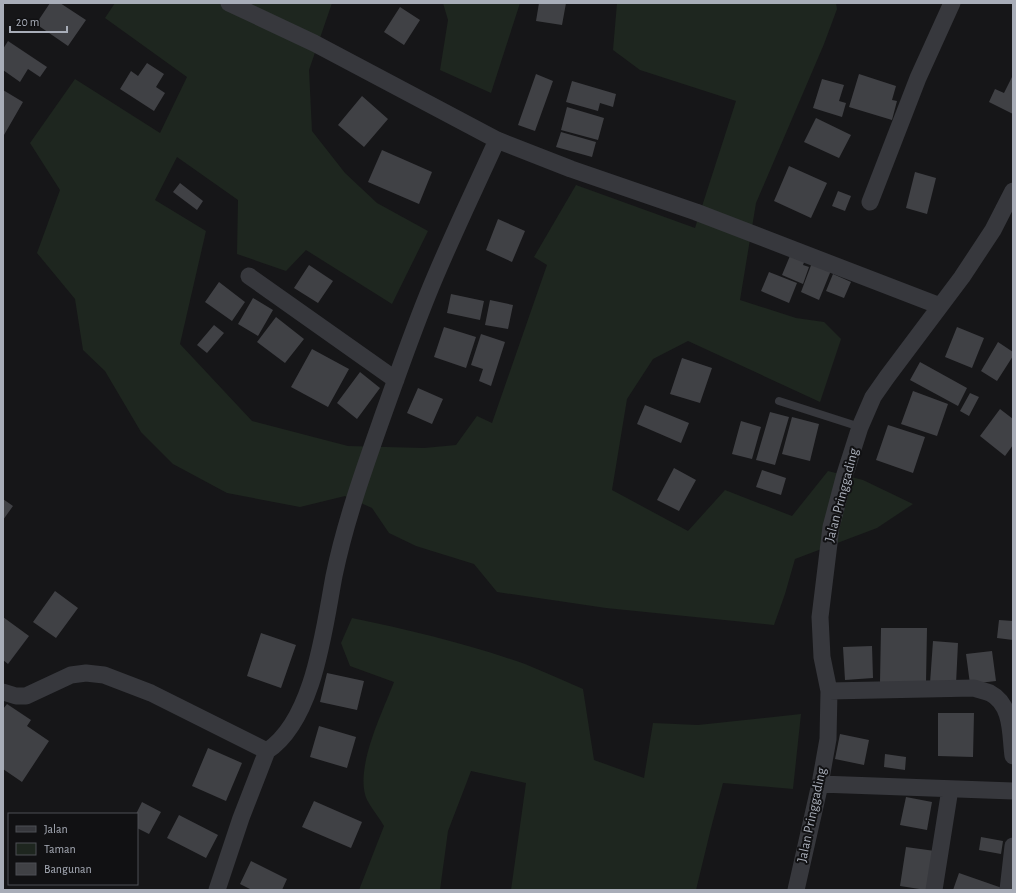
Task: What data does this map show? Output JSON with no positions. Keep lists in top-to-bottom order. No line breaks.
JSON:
{"streets":{"street":["Jalan Pringgading"]},"legend":["Jalan","Taman","Bangunan"],"scale_bar":"20 m"}
